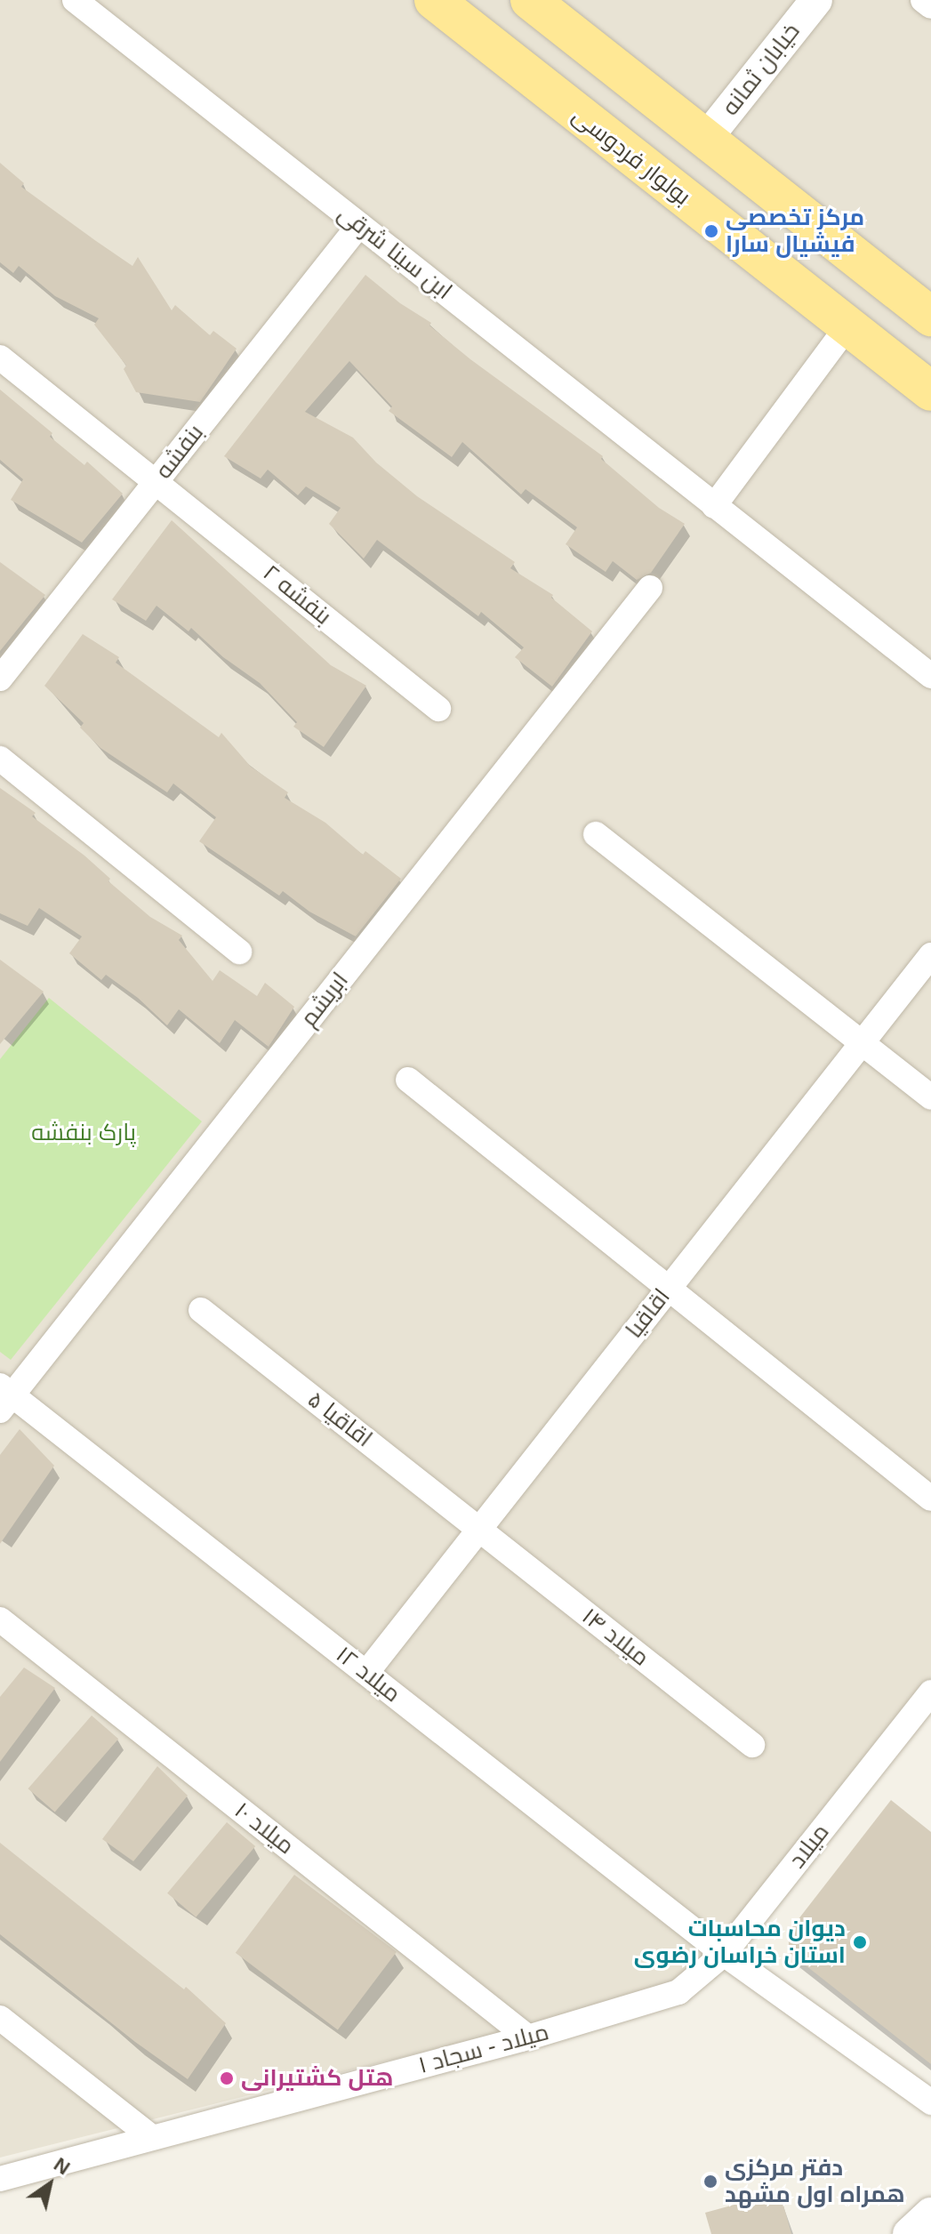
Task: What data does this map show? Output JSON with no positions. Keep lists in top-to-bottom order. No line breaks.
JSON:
{"streets":{"main road":["بولوار فردوسی"],"street":["خیابان ثمانه","ابن سینا شرقی","بنفشه","بنفشه ۲","ابریشم","اقاقیا","اقاقیا ۵","میلاد ۱۴","میلاد ۱۲","میلاد ۱۰","میلاد","میلاد - سجاد ۱"]},"crossings":[["ابن سینا شرقی","بنفشه"],["بنفشه","بنفشه ۲"],["ابریشم","میلاد ۱۲"],["اقاقیا","اقاقیا ۵"],["اقاقیا","میلاد ۱۴"],["اقاقیا","میلاد ۱۲"],["اقاقیا ۵","میلاد ۱۴"],["میلاد ۱۲","میلاد"],["میلاد ۱۰","میلاد - سجاد ۱"],["میلاد","میلاد - سجاد ۱"]],"parks":["پارک بنفشه"],"places":["مرکز تخصصی فیشیال سارا","دیوان محاسبات استان خراسان رضوی","هتل کشتیرانی","دفتر مرکزی همراه اول مشهد"],"north":"top right"}
